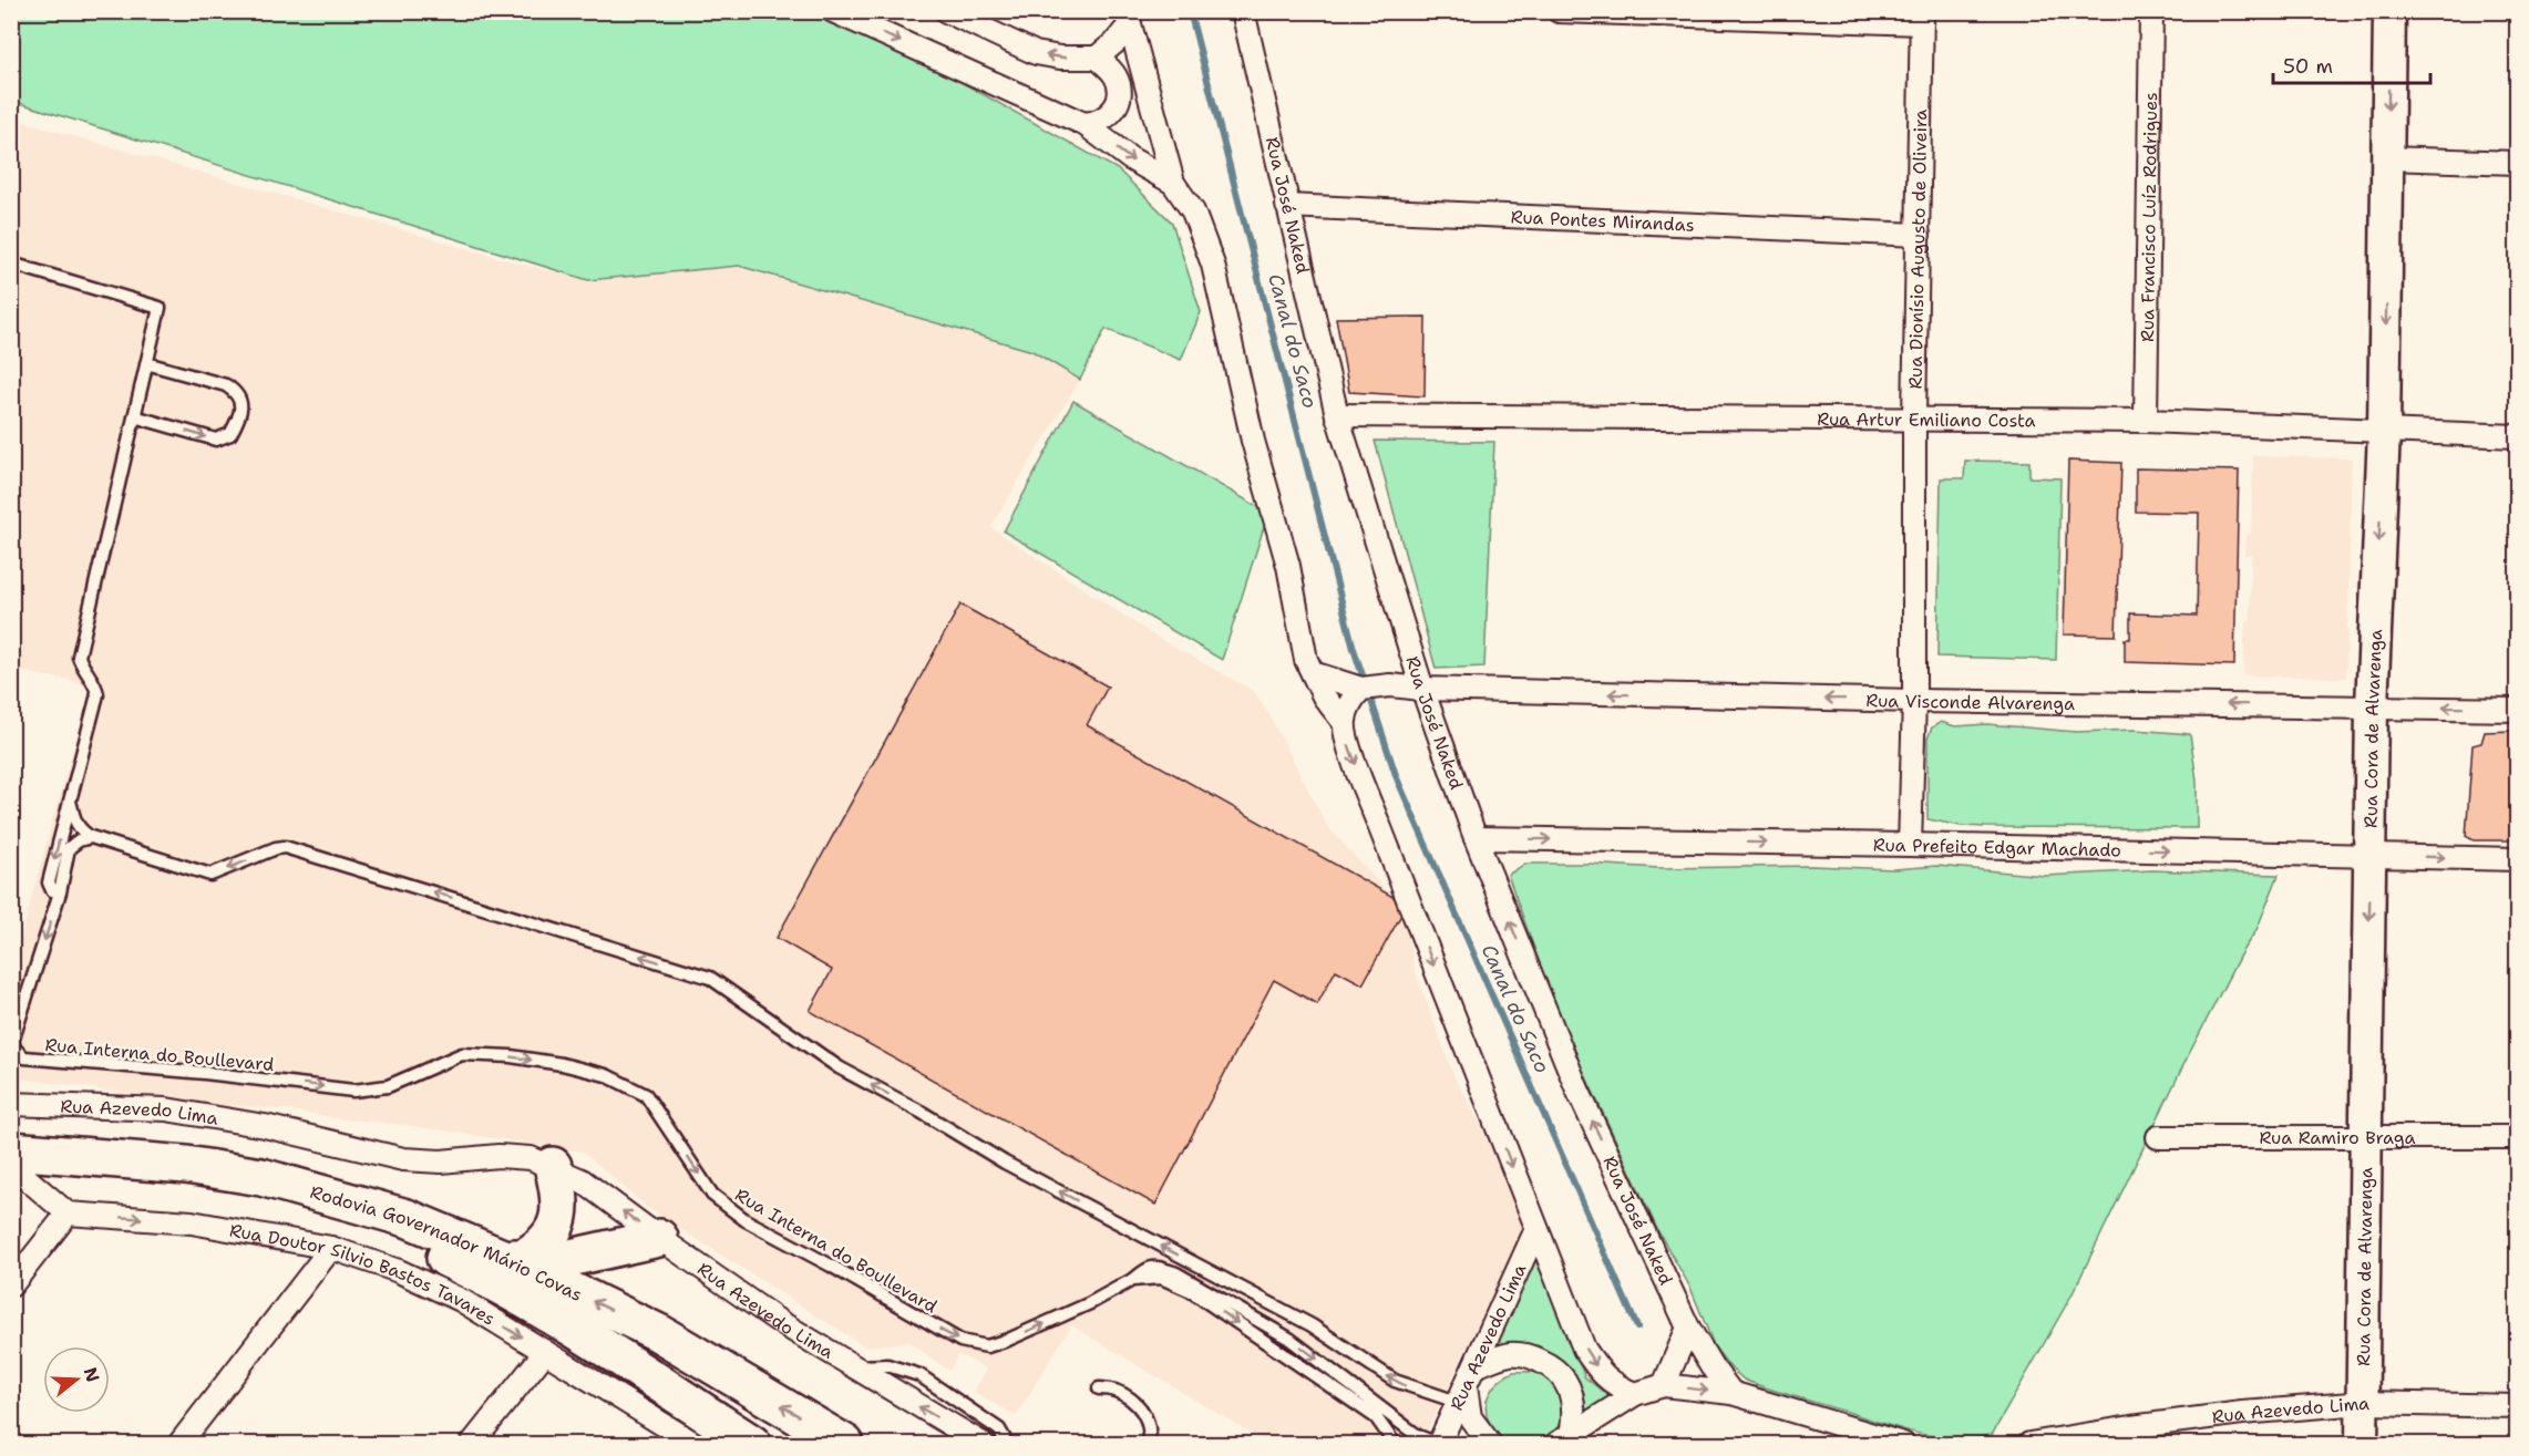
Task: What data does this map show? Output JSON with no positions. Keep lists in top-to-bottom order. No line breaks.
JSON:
{"streets":{"highway":["Rodovia Governador Mário Covas"],"main road":["Rua Cora de Alvarenga"],"street":["Rua José Naked","Rua Francisco Luíz Rodrigues","Rua Pontes Mirandas","Rua Dionísio Augusto de Oliveira","Rua Artur Emiliano Costa","Rua Visconde Alvarenga","Rua Prefeito Edgar Machado","Rua Azevedo Lima","Rua Ramiro Braga","Rua Doutor Silvio Bastos Tavares"],"lane":["Rua Interna do Boullevard"]},"crossings":[["Rua José Naked","Rua Pontes Mirandas"],["Rua José Naked","Rua Artur Emiliano Costa"],["Rua José Naked","Rua Visconde Alvarenga"],["Rua José Naked","Rua Prefeito Edgar Machado"],["Rua Francisco Luíz Rodrigues","Rua Artur Emiliano Costa"],["Rua Pontes Mirandas","Rua Dionísio Augusto de Oliveira"],["Rua Dionísio Augusto de Oliveira","Rua Artur Emiliano Costa"],["Rua Dionísio Augusto de Oliveira","Rua Visconde Alvarenga"],["Rua Dionísio Augusto de Oliveira","Rua Prefeito Edgar Machado"],["Rua Artur Emiliano Costa","Rua Cora de Alvarenga"],["Rua Visconde Alvarenga","Rua Cora de Alvarenga"],["Rua Cora de Alvarenga","Rua Prefeito Edgar Machado"],["Rua Cora de Alvarenga","Rua Azevedo Lima"],["Rua Cora de Alvarenga","Rua Ramiro Braga"]],"one_way":["Rua Visconde Alvarenga","Rua Cora de Alvarenga","Rua Prefeito Edgar Machado","Rua Doutor Silvio Bastos Tavares"],"water":["Canal do Saco"],"scale_bar":"50 m","north":"right"}
